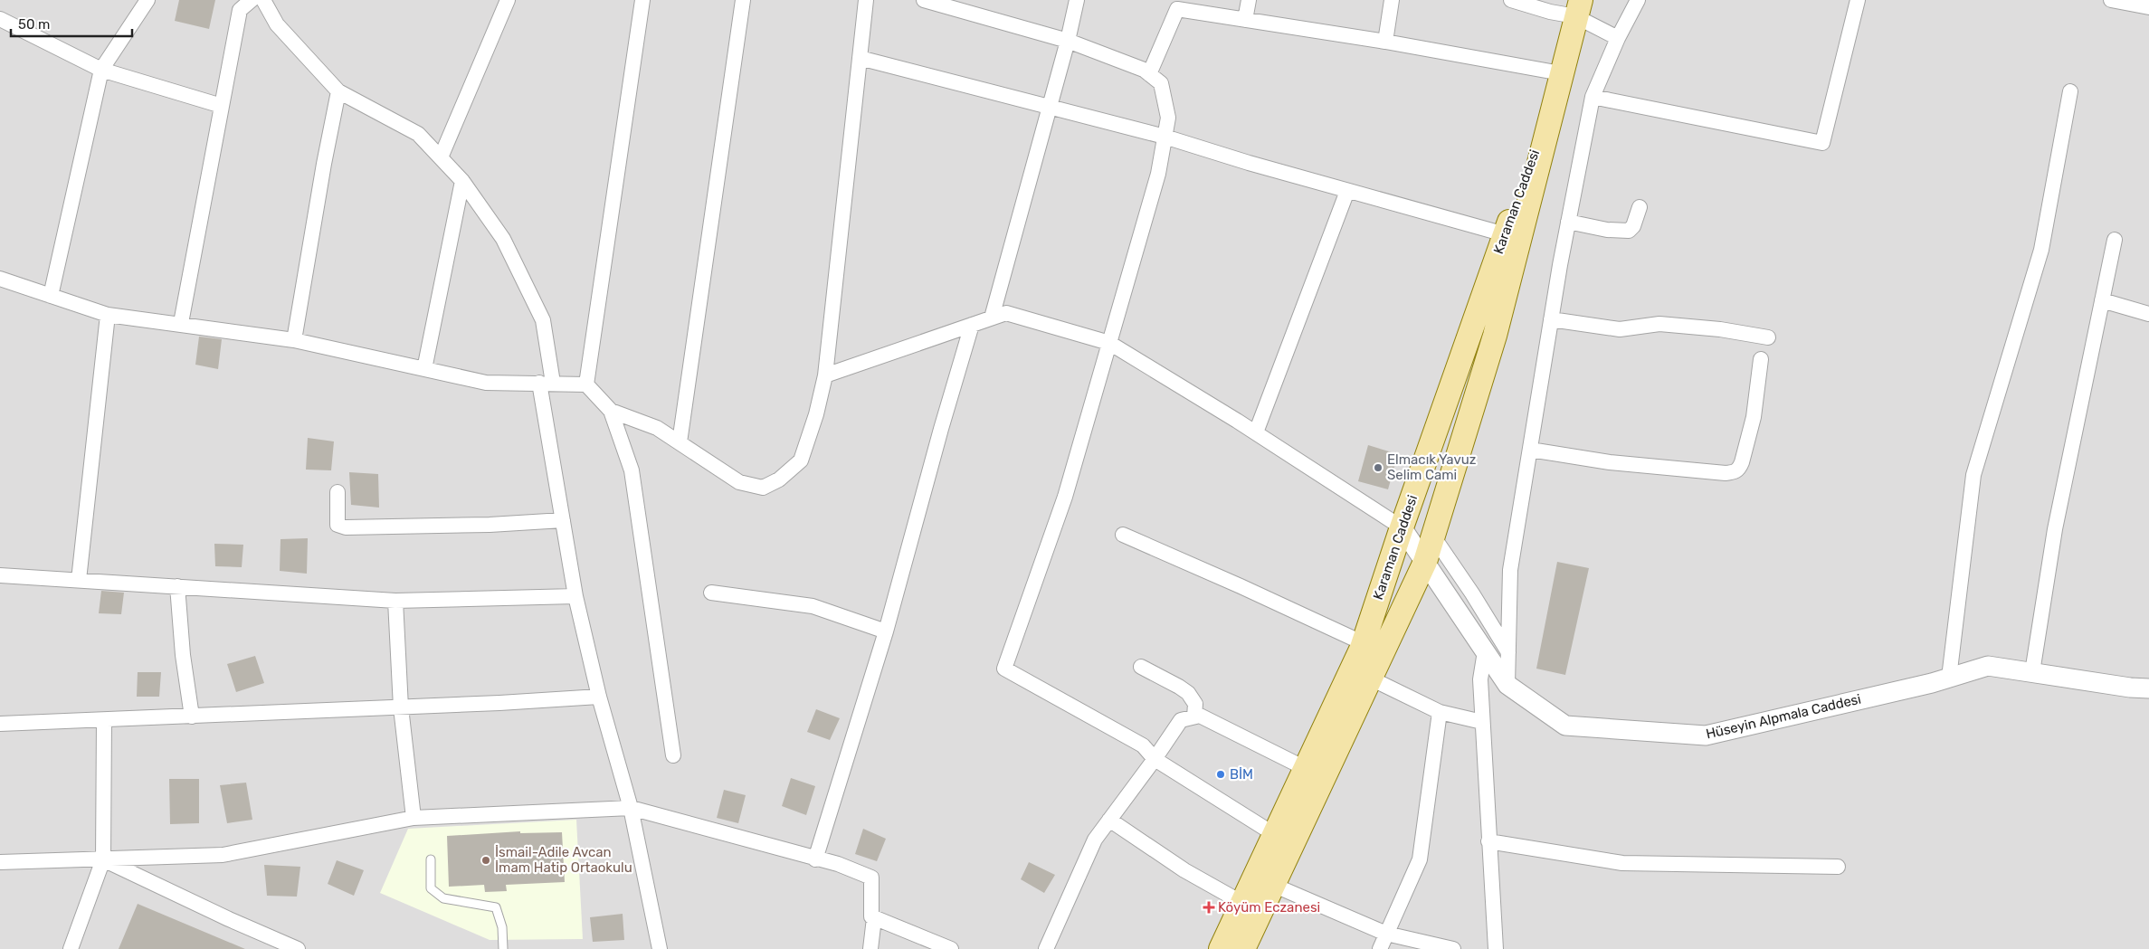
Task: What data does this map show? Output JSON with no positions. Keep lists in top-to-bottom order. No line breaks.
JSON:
{"streets":{"main road":["Karaman Caddesi"],"street":["Hüseyin Alpmala Caddesi"]},"crossings":[["Karaman Caddesi","Hüseyin Alpmala Caddesi"]],"places":{"other":["Elmacık Yavuz Selim Cami","BİM","İsmail-Adile Avcan İmam Hatip Ortaokulu"],"health":["Köyüm Eczanesi"]},"scale_bar":"50 m"}
